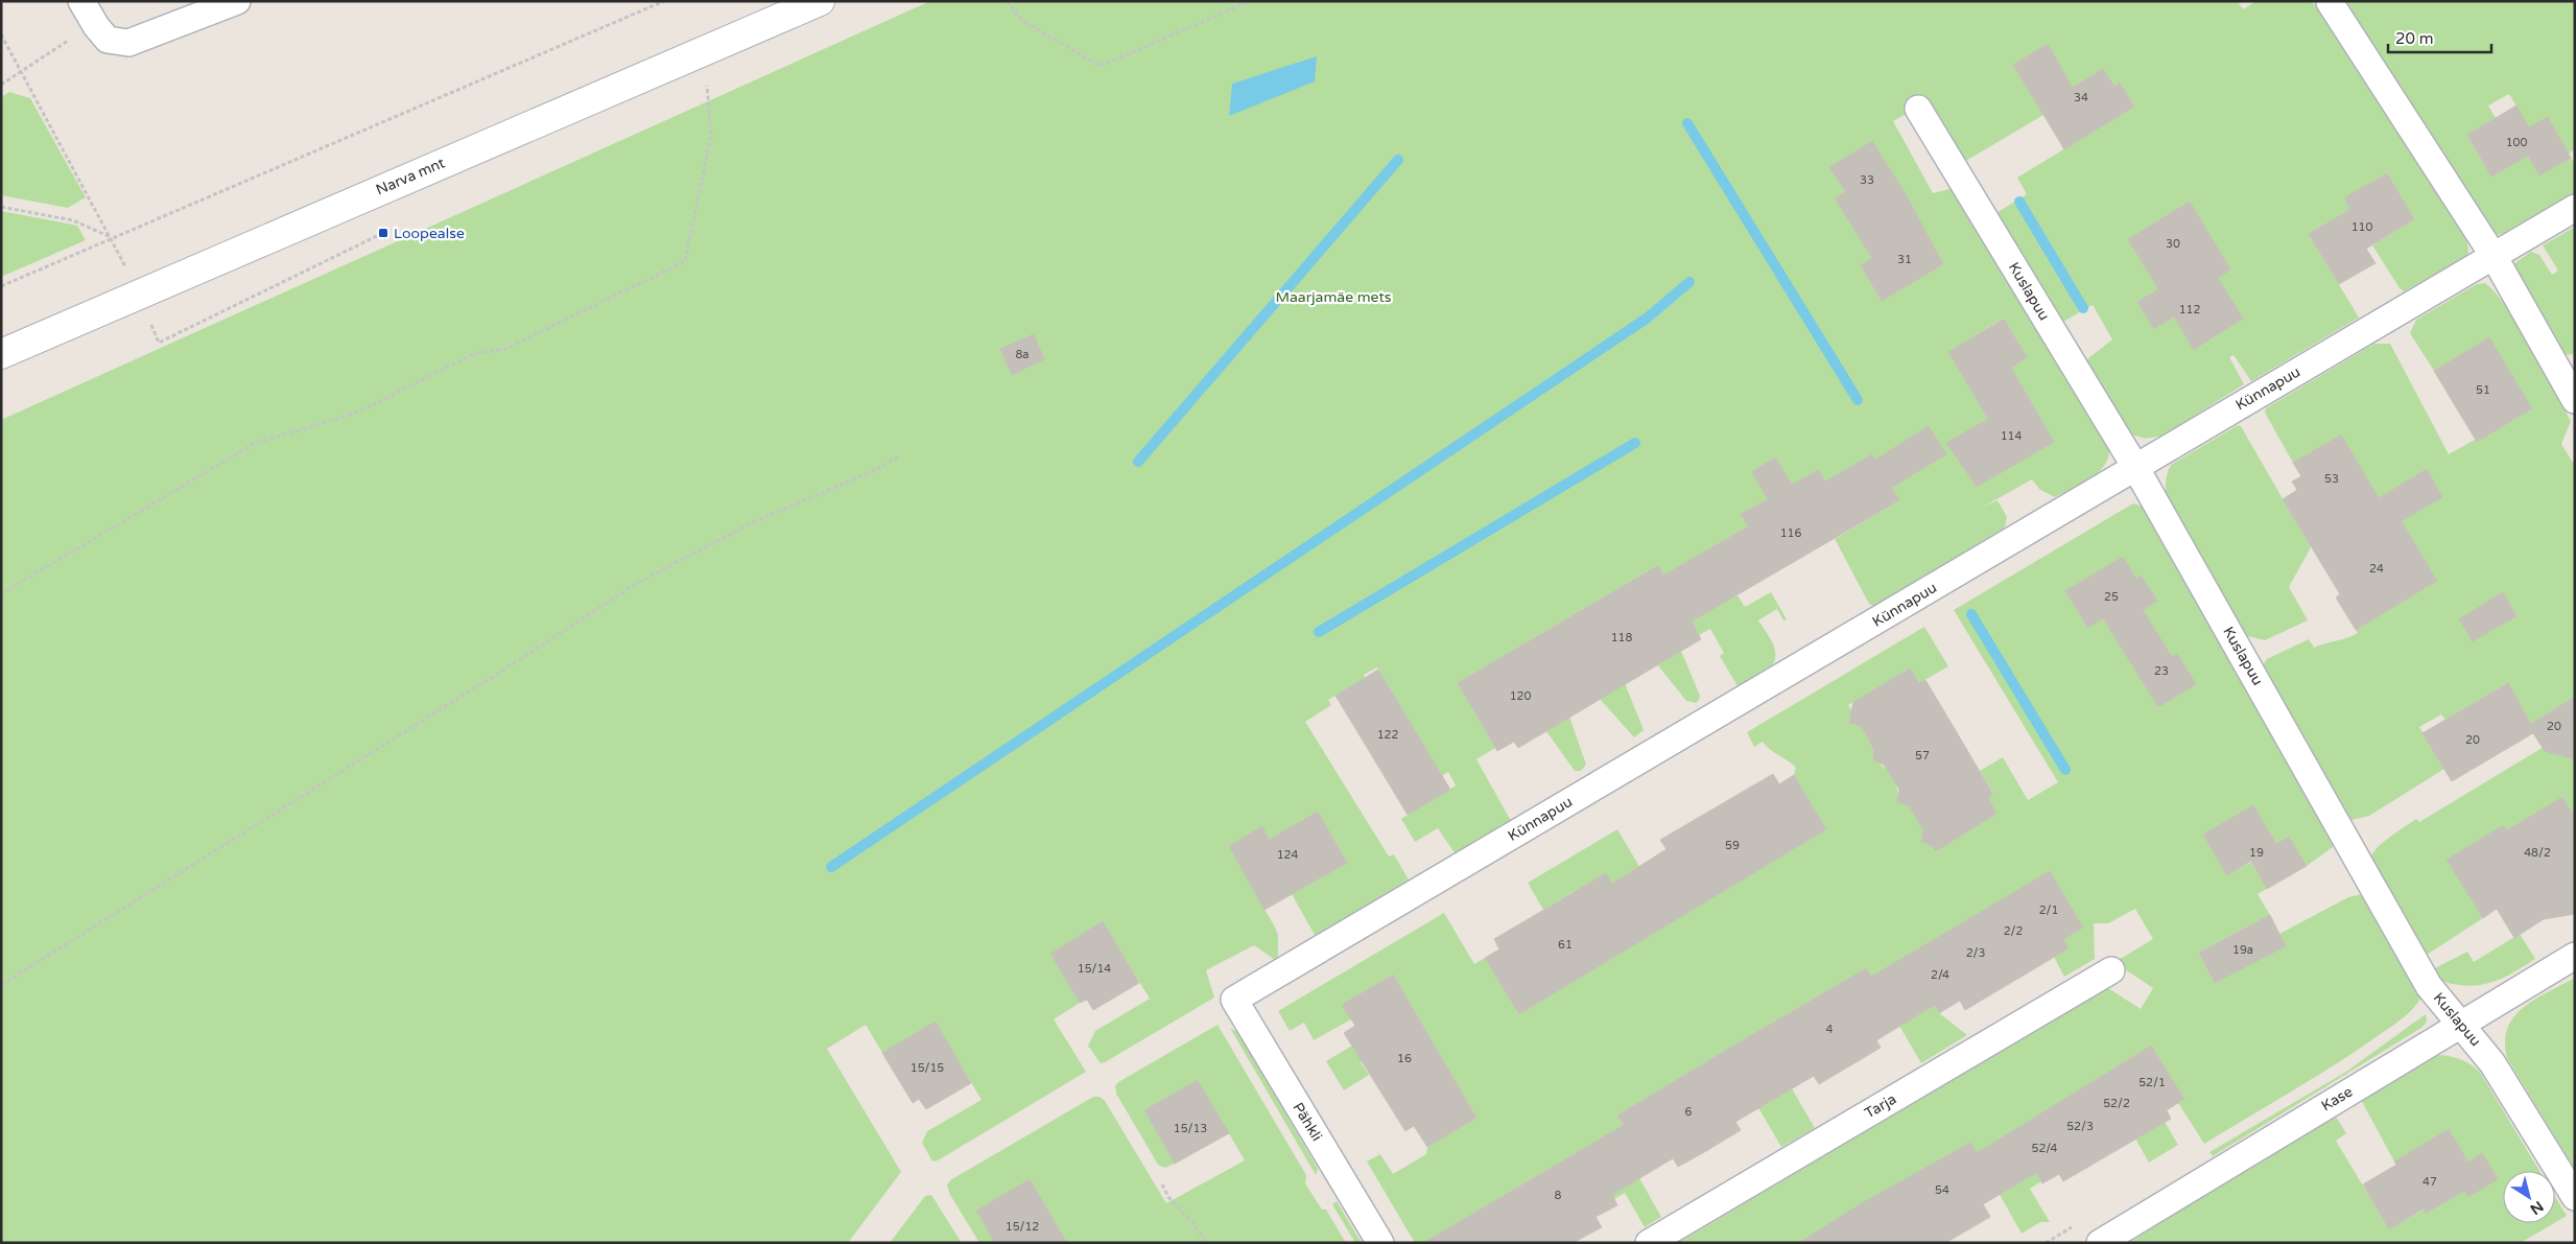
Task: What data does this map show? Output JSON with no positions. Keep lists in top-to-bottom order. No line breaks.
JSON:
{"streets":{"main road":["Narva mnt"],"street":["Kuslapuu","Künnapuu","Kase","Tarja","Pähkli"]},"crossings":[["Kuslapuu","Künnapuu"],["Kuslapuu","Kase"],["Künnapuu","Pähkli"]],"parks":["Maarjamäe mets"],"places":{"transit":["Loopealse"]},"house_numbers":["34","100","33","110","30","31","112","8a","51","114","53","116","24","25","118","23","120","20","122","20","57","59","19","48/2","124","2/1","2/2","61","19a","2/3","15/14","2/4","4","16","15/15","52/1","52/2","6","52/3","15/13","52/4","47","54","8","15/12"],"scale_bar":"20 m","north":"bottom right"}
